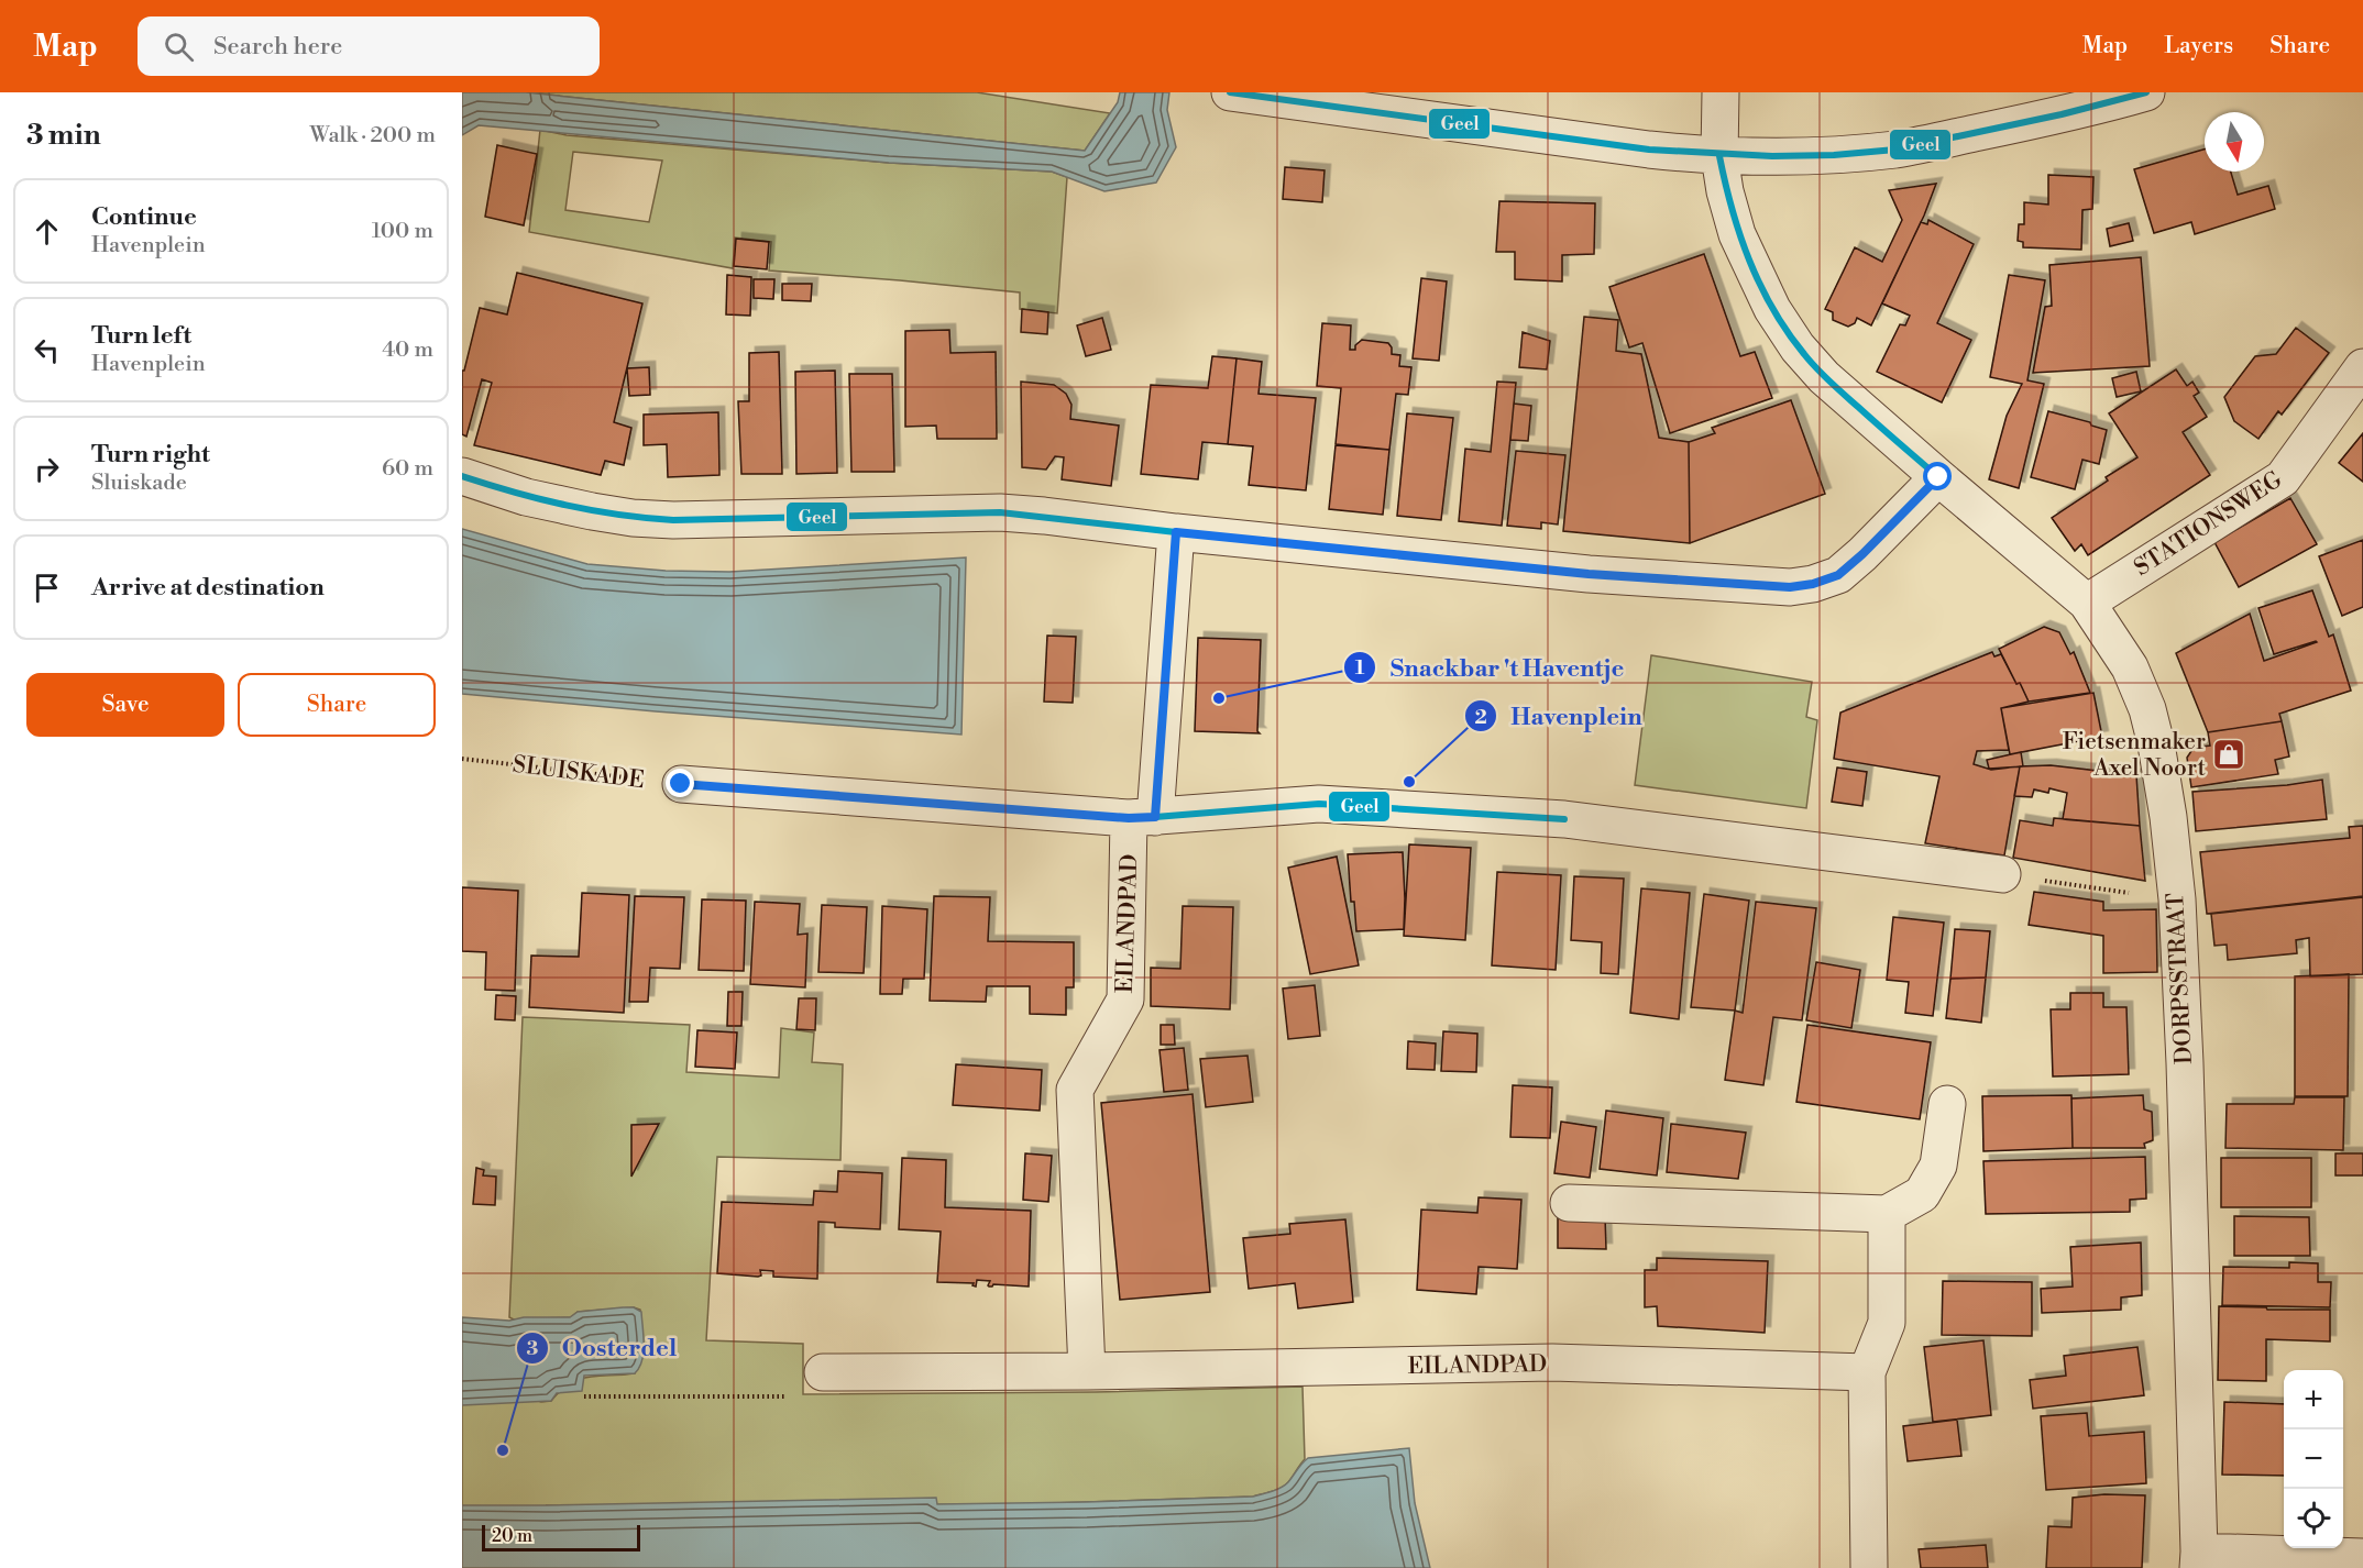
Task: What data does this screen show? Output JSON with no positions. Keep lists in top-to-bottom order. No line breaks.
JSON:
{"streets":{"street":["STATIONSWEG","EILANDPAD","DORPSSTRAAT"],"path":["SLUISKADE"]},"crossings":[["STATIONSWEG","DORPSSTRAAT"]],"places":{"other":["Snackbar 't Haventje","Havenplein","Oosterdel"],"shop":["Fietsenmaker Axel Noort"]},"lines":["transit line Geel"],"scale_bar":"20 m","north":"bottom","page":{"header":"Map","search":"Search here","nav":["Map","Layers","Share"],"heading":["3 min","Walk · 200 m"],"list":[["Continue","Havenplein","100 m"],["Turn left","Havenplein","40 m"],["Turn right","Sluiskade","60 m"],"Arrive at destination"],"buttons":["Save","Share"],"map_buttons":["+","−"],"scale":"20 m"}}
